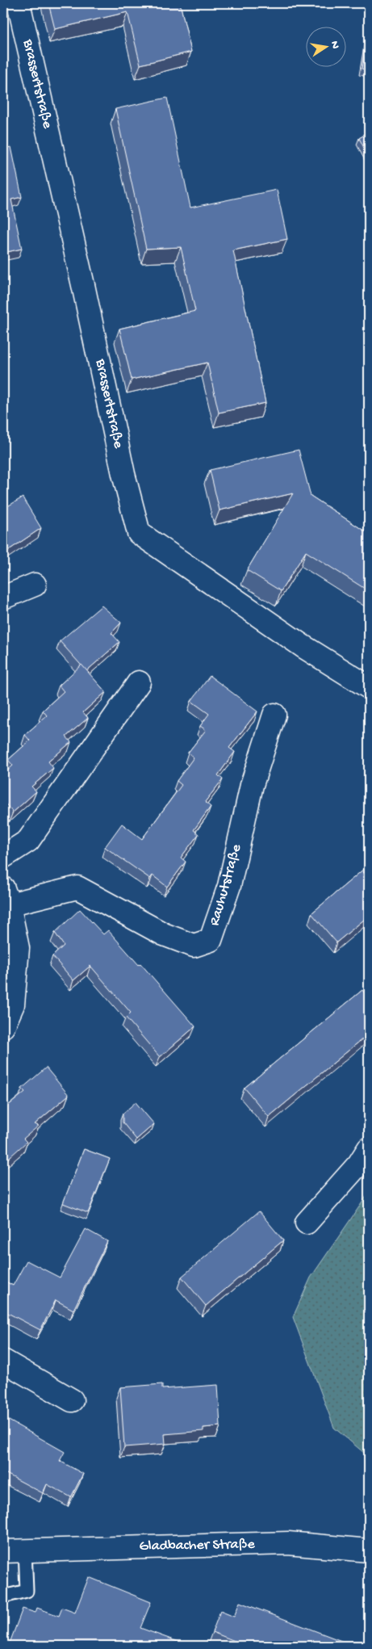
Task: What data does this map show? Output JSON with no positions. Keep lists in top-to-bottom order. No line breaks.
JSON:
{"streets":{"street":["Brassertstraße","Rauhutstraße","Gladbacher Straße"]},"north":"right"}
